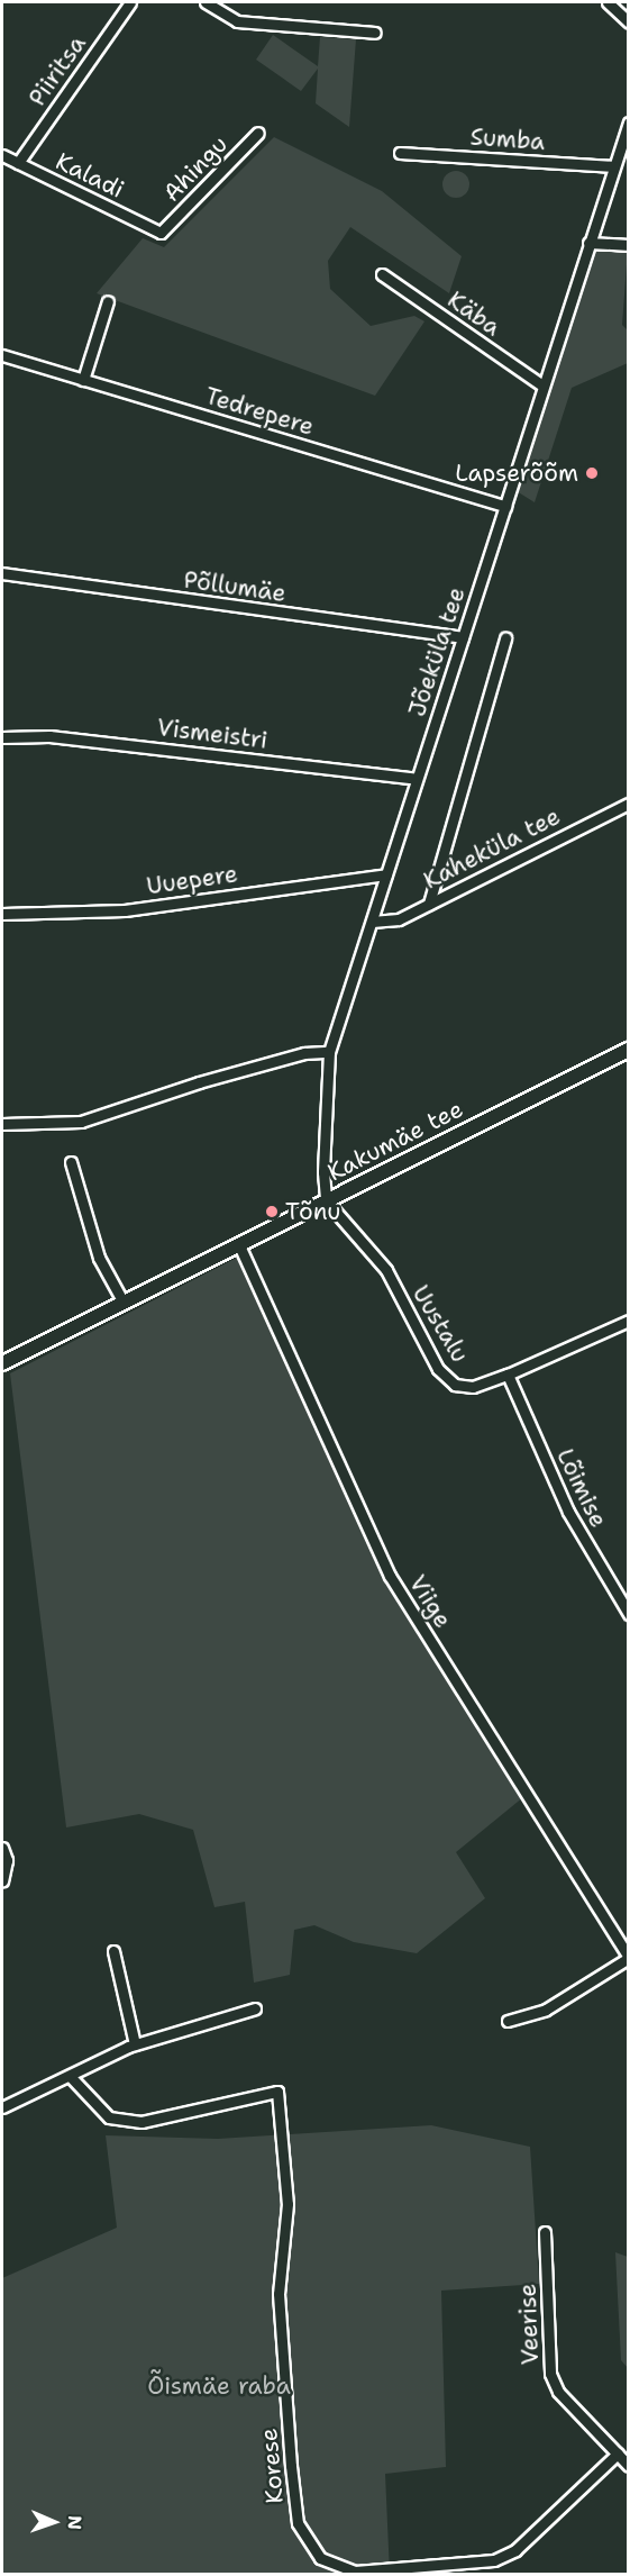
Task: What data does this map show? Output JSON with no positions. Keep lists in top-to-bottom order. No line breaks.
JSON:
{"streets":{"street":["Piiritsa","Sumba","Ahingu","Kaladi","Käba","Tedrepere","Põllumäe","Jõeküla tee","Vismeistri","Kaheküla tee","Uuepere","Kakumäe tee","Uustalu","Lõimise","Viige","Veerise","Korese"]},"crossings":[["Piiritsa","Kaladi"],["Sumba","Jõeküla tee"],["Ahingu","Kaladi"],["Käba","Jõeküla tee"],["Tedrepere","Jõeküla tee"],["Põllumäe","Jõeküla tee"],["Jõeküla tee","Vismeistri"],["Jõeküla tee","Kaheküla tee"],["Jõeküla tee","Uuepere"],["Jõeküla tee","Kakumäe tee"],["Jõeküla tee","Uustalu"],["Kakumäe tee","Uustalu"],["Kakumäe tee","Viige"],["Uustalu","Lõimise"],["Veerise","Korese"]],"parks":["Õismäe raba"],"places":["Lapserõõm","Tõnu"],"north":"right"}
